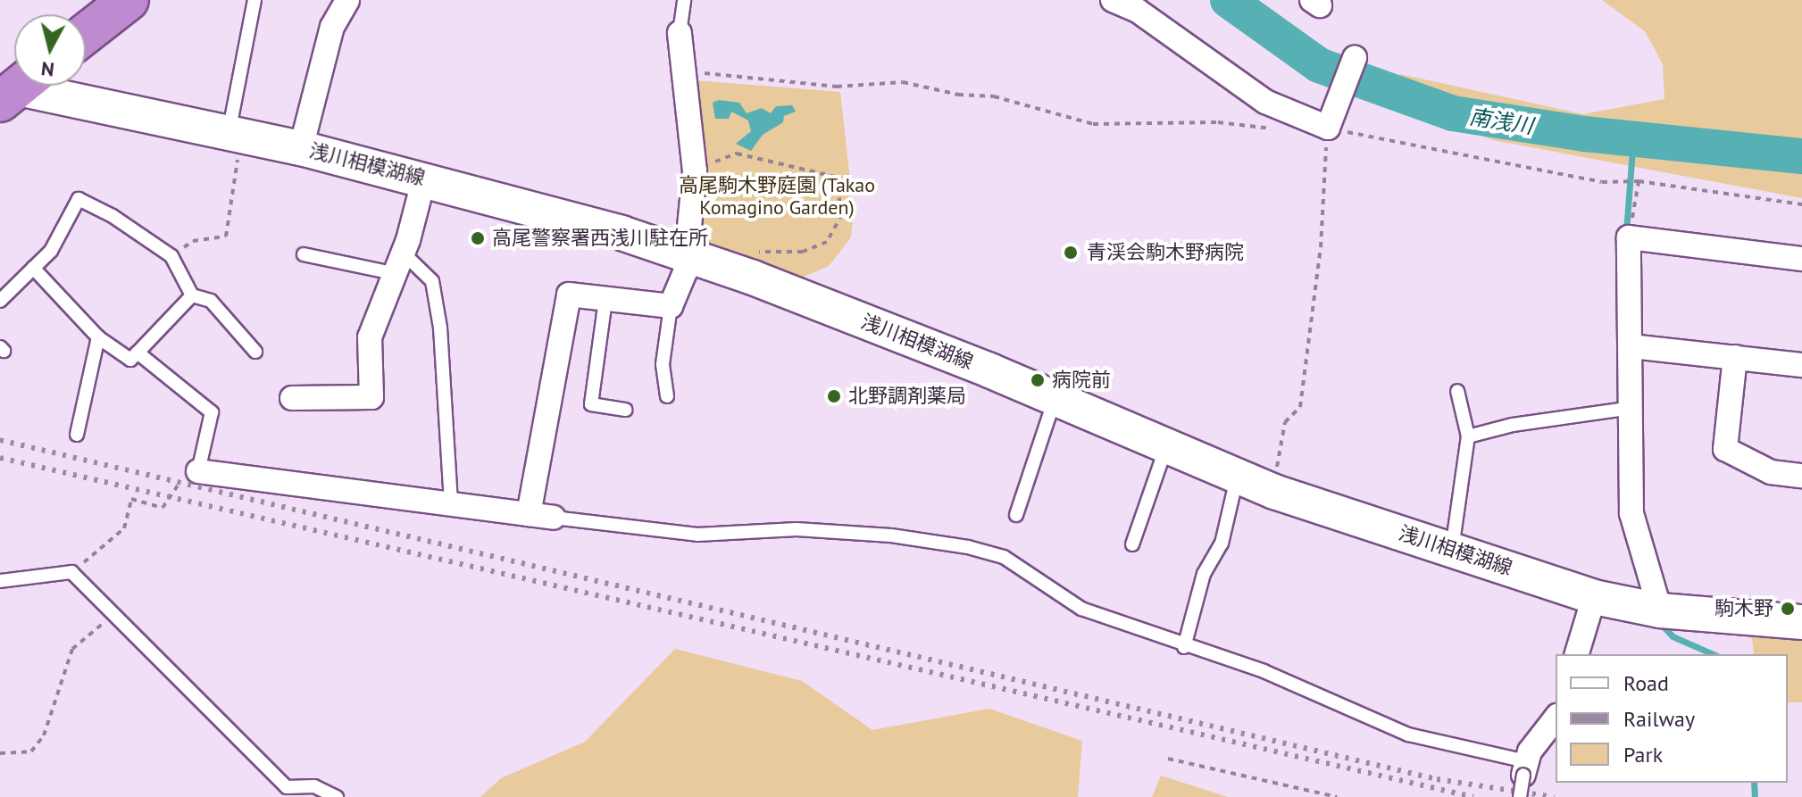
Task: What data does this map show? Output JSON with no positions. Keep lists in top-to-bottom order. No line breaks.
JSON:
{"streets":{"main road":["浅川相模湖線"]},"water":["南浅川"],"parks":["高尾駒木野庭園 (Takao Komagino Garden)"],"places":["高尾警察署西浅川駐在所","青渓会駒木野病院","病院前","北野調剤薬局","駒木野"],"legend":["Road","Railway","Park"],"north":"bottom"}
